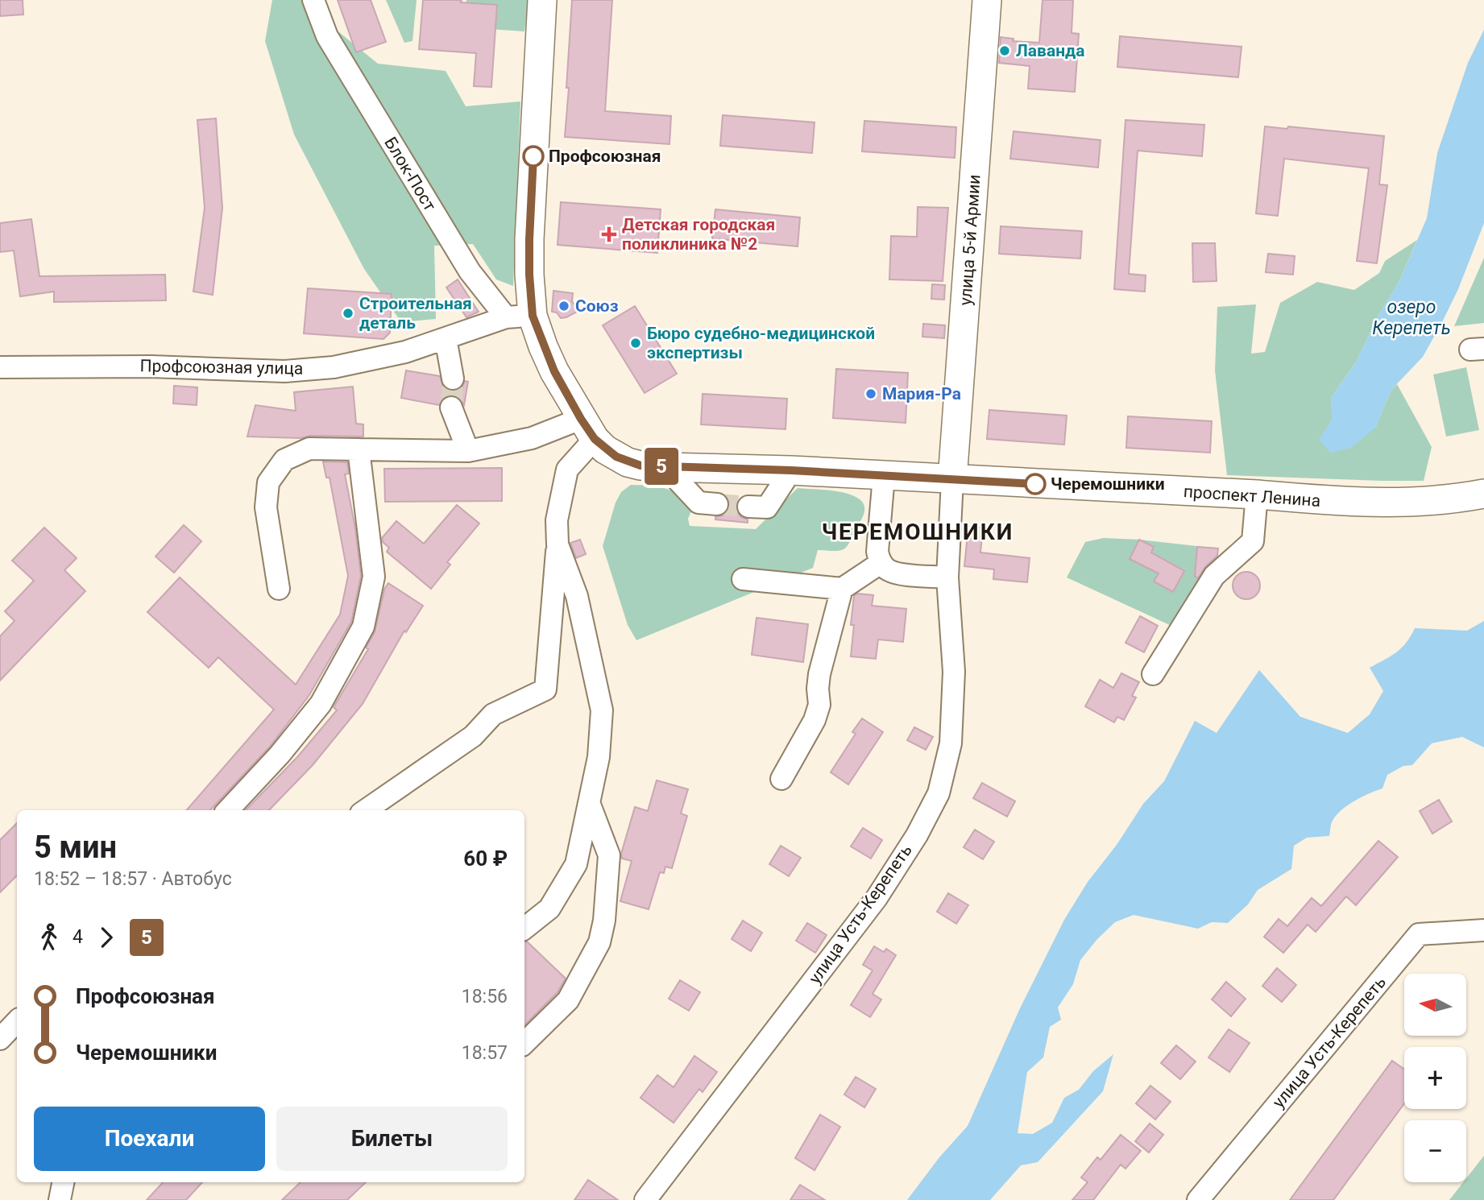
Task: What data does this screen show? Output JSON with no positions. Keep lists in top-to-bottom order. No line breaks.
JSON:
{"streets":{"main road":["улица 5-й Армии","проспект Ленина"],"street":["Блок-Пост","Профсоюзная улица","улица Усть-Керепеть"]},"crossings":[["Блок-Пост","Профсоюзная улица"],["улица 5-й Армии","проспект Ленина"],["улица 5-й Армии","улица Усть-Керепеть"],["проспект Ленина","улица Усть-Керепеть"]],"districts":["ЧЕРЕМОШНИКИ"],"water":["озеро Керепеть"],"places":{"other":["Лаванда","Профсоюзная","Союз","Строительная деталь","Бюро судебно-медицинской экспертизы","Мария-Ра","Черемошники"],"health":["Детская городская поликлиника №2"]},"lines":["bus line 5"],"north":"left","page":{"on_map":"5","heading":["5 мин","18:52 – 18:57 · Автобус","60 ₽"],"legs":["4","5"],"list":[{"name":"Профсоюзная","value":"18:56"},{"name":"Черемошники","value":"18:57"}],"map_buttons":["+","−"],"buttons":["Поехали","Билеты"]}}
